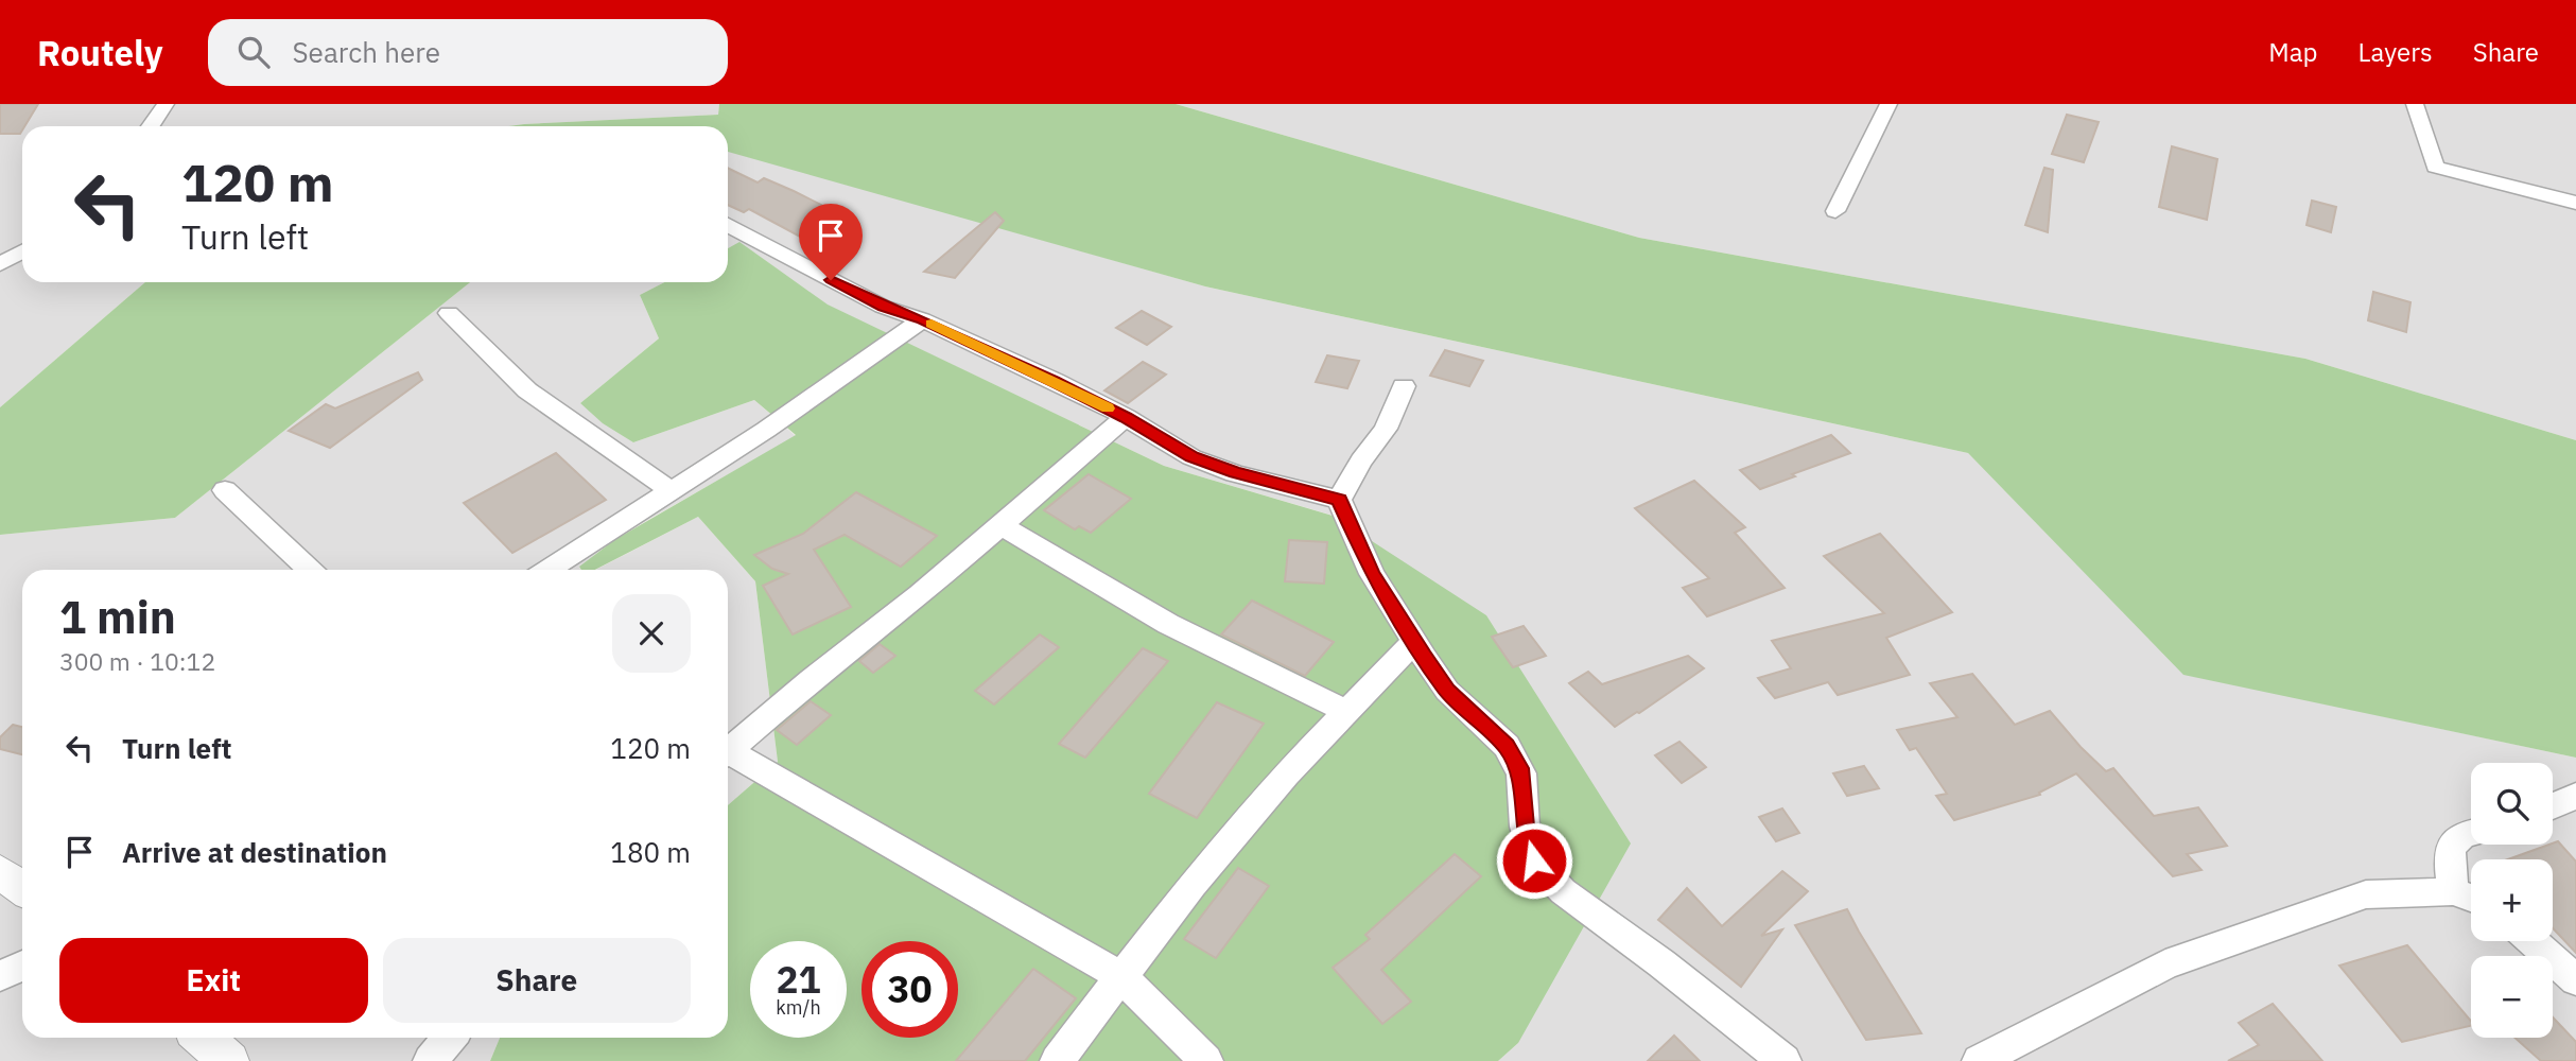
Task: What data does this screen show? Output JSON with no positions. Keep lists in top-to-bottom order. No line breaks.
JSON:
{"page":{"header":"Routely","search":"Search here","nav":["Map","Layers","Share"],"turn":["120 m","Turn left"],"heading":["1 min","300 m · 10:12"],"list":[{"name":"Turn left","value":"120 m"},{"name":"Arrive at destination","value":"180 m"}],"map_buttons":["+","−"],"buttons":["Exit","Share"],"speed":"21 km/h","limit":"30"}}
